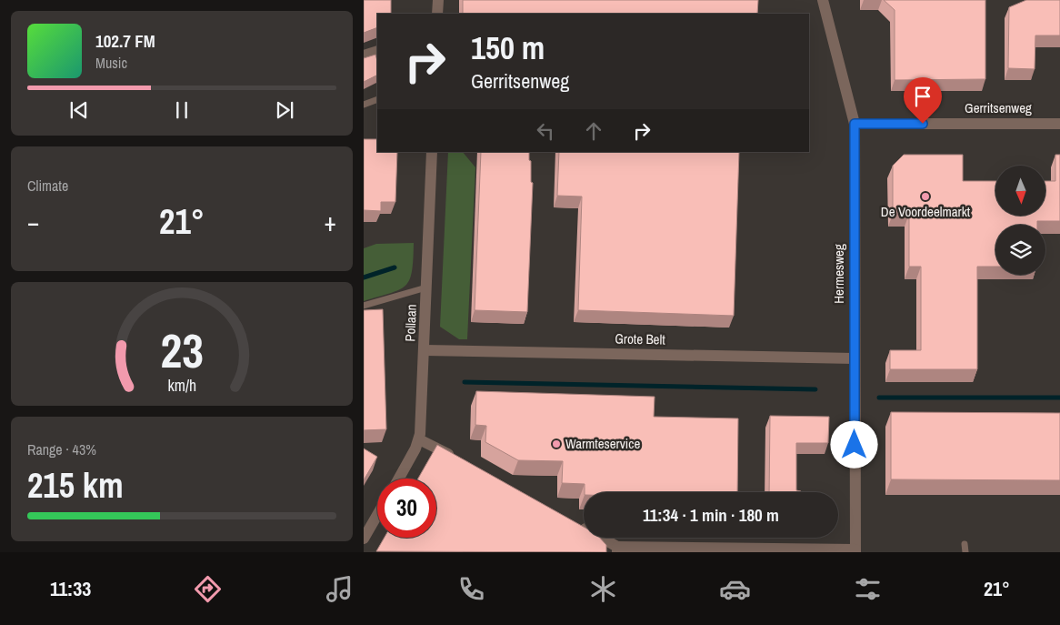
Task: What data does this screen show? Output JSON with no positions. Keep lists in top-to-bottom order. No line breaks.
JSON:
{"streets":{"street":["Gerritsenweg","Hermesweg","Pollaan","Grote Belt"]},"crossings":[["Gerritsenweg","Hermesweg"],["Hermesweg","Grote Belt"],["Pollaan","Grote Belt"]],"places":["De Voordeelmarkt","Warmteservice"],"north":"bottom","page":{"turn":["150 m","Gerritsenweg"],"song":["102.7 FM","Music"],"tile":["Climate",["Range · 43%","215 km"]],"heat":["−","21°","+"],"limit":"30","trip":"11:34 · 1 min · 180 m","tabs":["11:33","21°"],"gauge":["23","km/h"]}}
